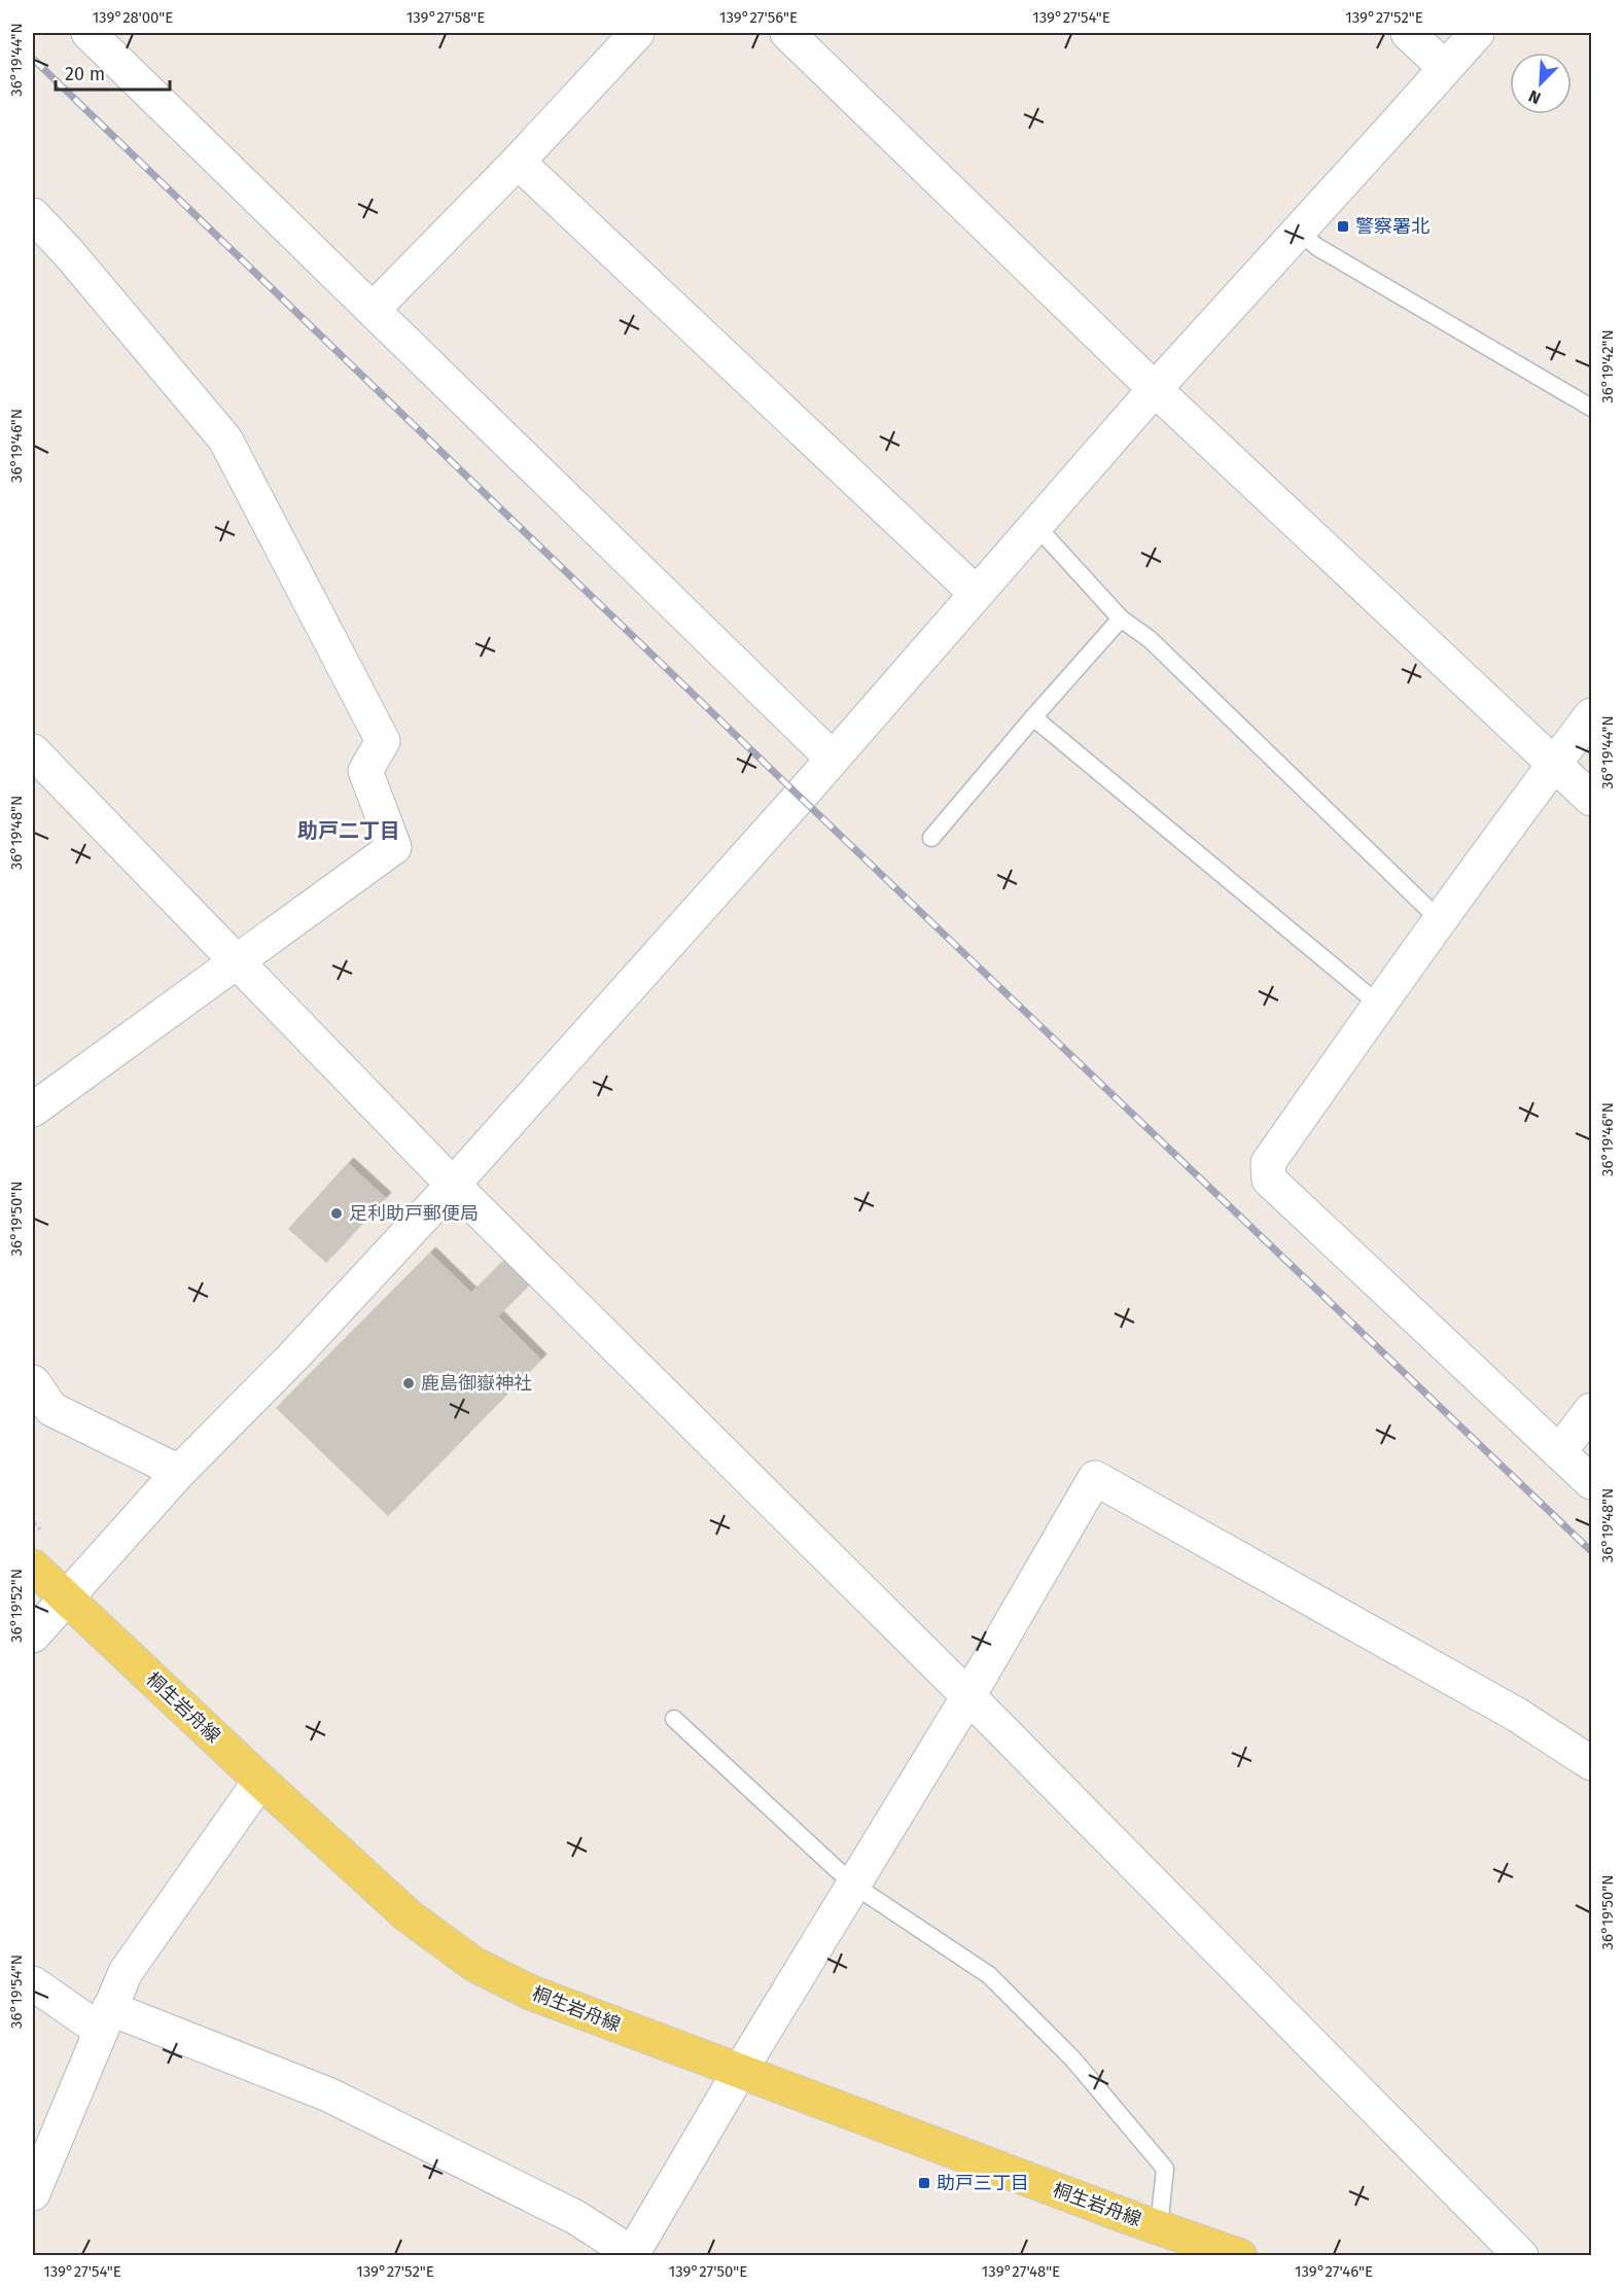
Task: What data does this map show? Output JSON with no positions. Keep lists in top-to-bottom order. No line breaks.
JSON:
{"streets":{"main road":["桐生岩舟線"]},"districts":["助戸二丁目"],"places":{"transit":["警察署北","助戸三丁目"],"other":["足利助戸郵便局","鹿島御嶽神社"]},"scale_bar":"20 m","north":"bottom left","coordinates":["139°28'00\"E","139°27'58\"E","139°27'56\"E","139°27'54\"E","139°27'52\"E","36°19'44\"N","36°19'42\"N","36°19'46\"N","36°19'48\"N","36°19'50\"N","36°19'52\"N","36°19'54\"N","139°27'50\"E","139°27'48\"E","139°27'46\"E"]}
